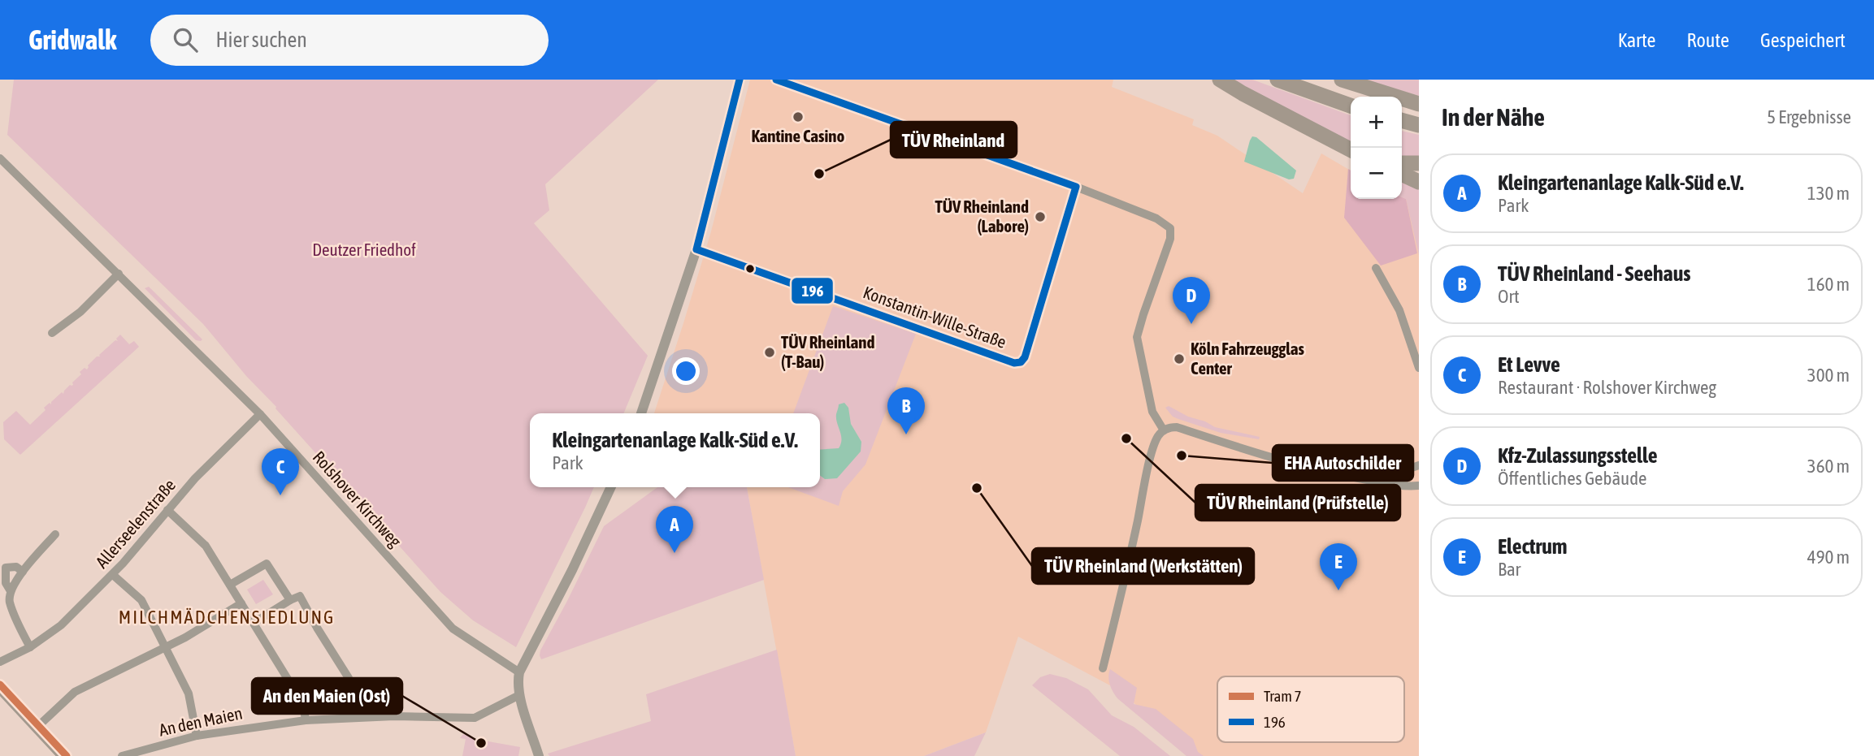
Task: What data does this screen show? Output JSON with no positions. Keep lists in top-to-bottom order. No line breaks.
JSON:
{"streets":{"street":["Konstantin-Wille-Straße","Rolshover Kirchweg","Allerseelenstraße","An den Maien"]},"crossings":[["Rolshover Kirchweg","Allerseelenstraße"]],"districts":["MILCHMÄDCHENSIEDLUNG"],"parks":["Deutzer Friedhof"],"places":["Kantine Casino","TÜV Rheinland","TÜV Rheinland (Labore)","TÜV Rheinland (T-Bau)","Köln Fahrzeugglas Center","TÜV Rheinland (Prüfstelle)","EHA Autoschilder","TÜV Rheinland (Werkstätten)","An den Maien (Ost)"],"lines":["transit line 196","tram line 7"],"legend":["Tram 7","196"],"page":{"header":"Gridwalk","search":"Hier suchen","nav":["Karte","Route","Gespeichert"],"heading":["In der Nähe","5 Ergebnisse"],"map_buttons":["+","−"],"list":[{"mark":"A","name":"Kleingartenanlage Kalk-Süd e.V.","note":"Park","value":"130 m"},{"mark":"B","name":"TÜV Rheinland - Seehaus","note":"Ort","value":"160 m"},{"mark":"C","name":"Et Levve","note":"Restaurant · Rolshover Kirchweg","value":"300 m"},{"mark":"D","name":"Kfz-Zulassungsstelle","note":"Öffentliches Gebäude","value":"360 m"},{"mark":"E","name":"Electrum","note":"Bar","value":"490 m"}],"pins":["D","B","C","A","E"],"popup":["Kleingartenanlage Kalk-Süd e.V.","Park"]}}
